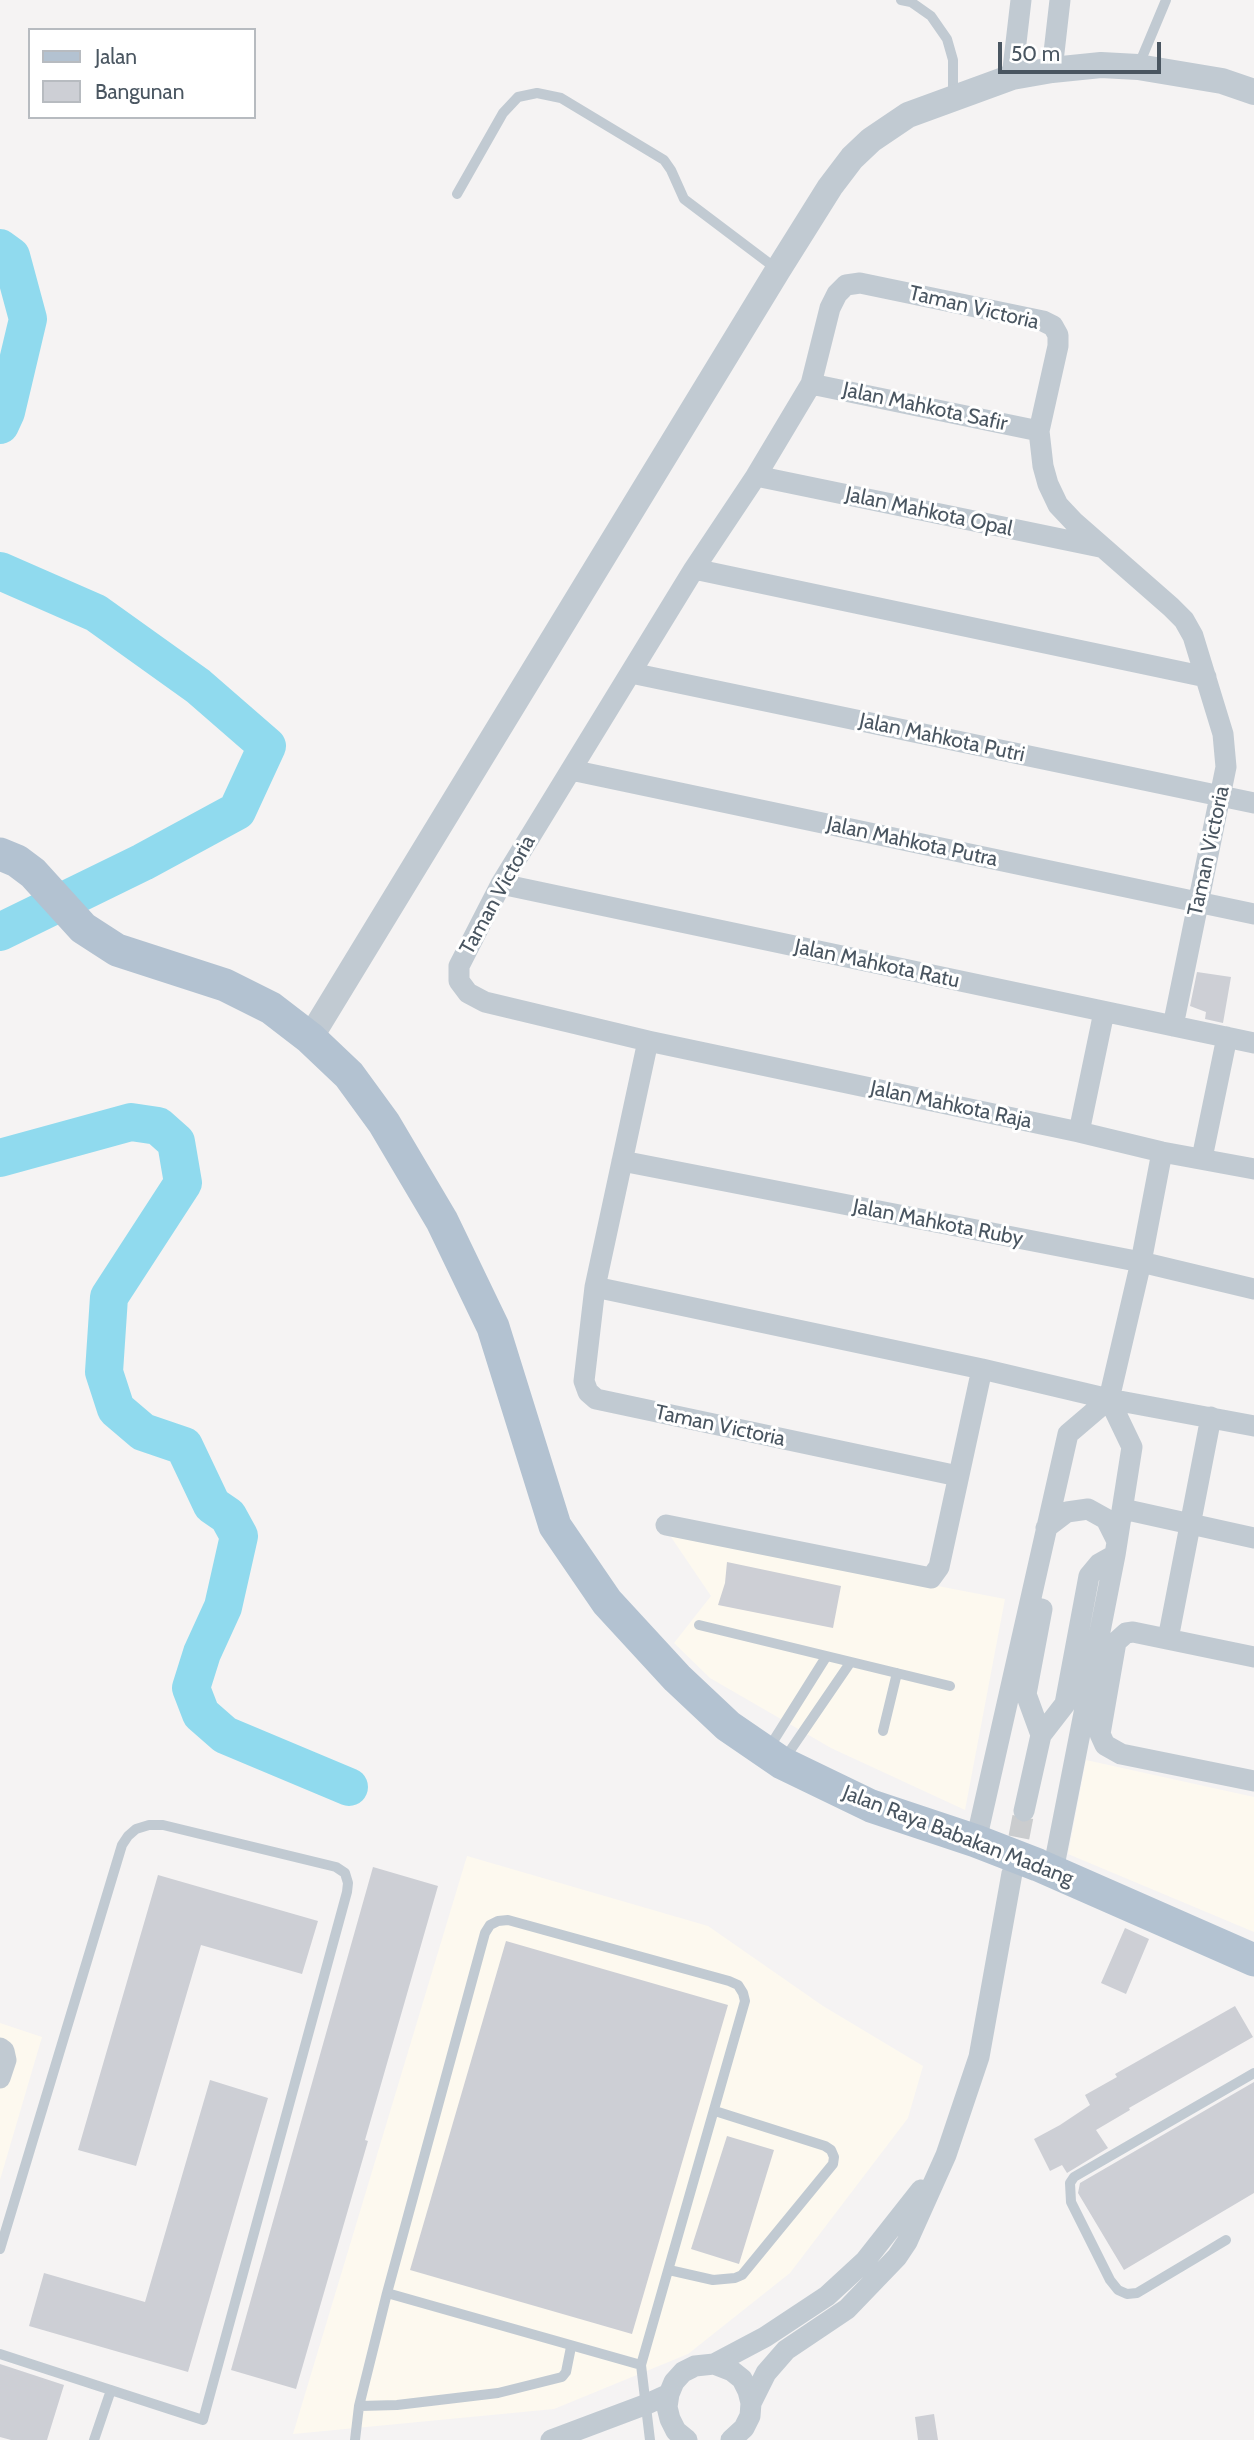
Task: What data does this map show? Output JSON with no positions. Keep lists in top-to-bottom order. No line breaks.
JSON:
{"streets":{"main road":["Jalan Raya Babakan Madang"],"street":["Taman Victoria","Jalan Mahkota Safir","Jalan Mahkota Opal","Jalan Mahkota Putri","Jalan Mahkota Putra","Jalan Mahkota Ratu","Jalan Mahkota Raja","Jalan Mahkota Ruby"]},"crossings":[["Taman Victoria","Jalan Mahkota Safir"],["Taman Victoria","Jalan Mahkota Opal"],["Taman Victoria","Jalan Mahkota Putri"],["Taman Victoria","Jalan Mahkota Putra"],["Taman Victoria","Jalan Mahkota Ratu"],["Taman Victoria","Jalan Mahkota Raja"],["Taman Victoria","Jalan Mahkota Ruby"]],"legend":["Jalan","Bangunan"],"scale_bar":"50 m"}
